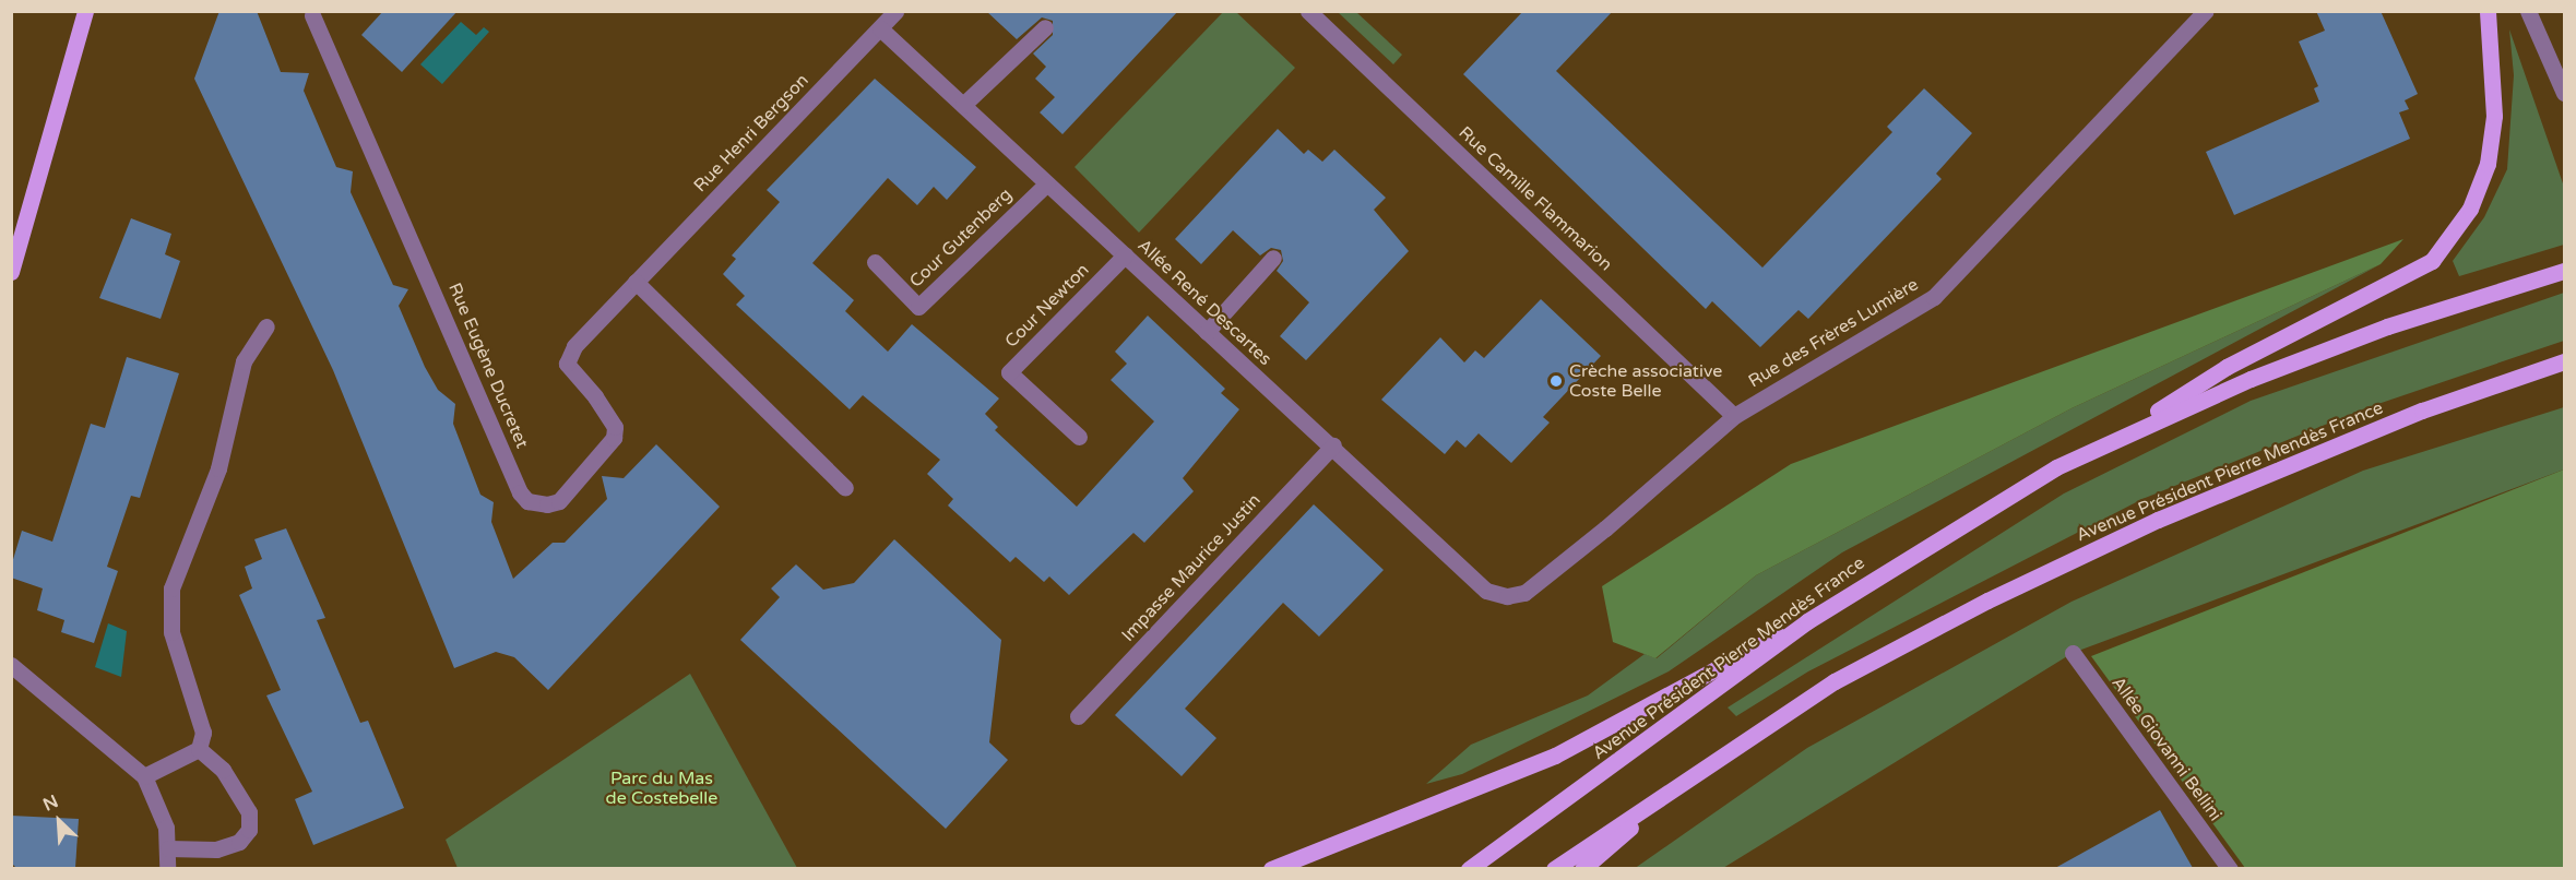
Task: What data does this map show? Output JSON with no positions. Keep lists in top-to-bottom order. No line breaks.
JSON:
{"streets":{"main road":["Avenue Président Pierre Mendès France"],"street":["Rue Henri Bergson","Rue Camille Flammarion","Cour Gutenberg","Allée René Descartes","Cour Newton","Rue des Frères Lumière","Rue Eugène Ducretet","Impasse Maurice Justin","Allée Giovanni Bellini"]},"crossings":[["Rue Henri Bergson","Allée René Descartes"],["Rue Henri Bergson","Rue Eugène Ducretet"],["Rue Camille Flammarion","Rue des Frères Lumière"],["Cour Gutenberg","Allée René Descartes"],["Allée René Descartes","Cour Newton"],["Allée René Descartes","Rue des Frères Lumière"],["Allée René Descartes","Impasse Maurice Justin"]],"parks":["Parc du Mas de Costebelle"],"places":["Crèche associative Coste Belle"],"north":"top left"}
